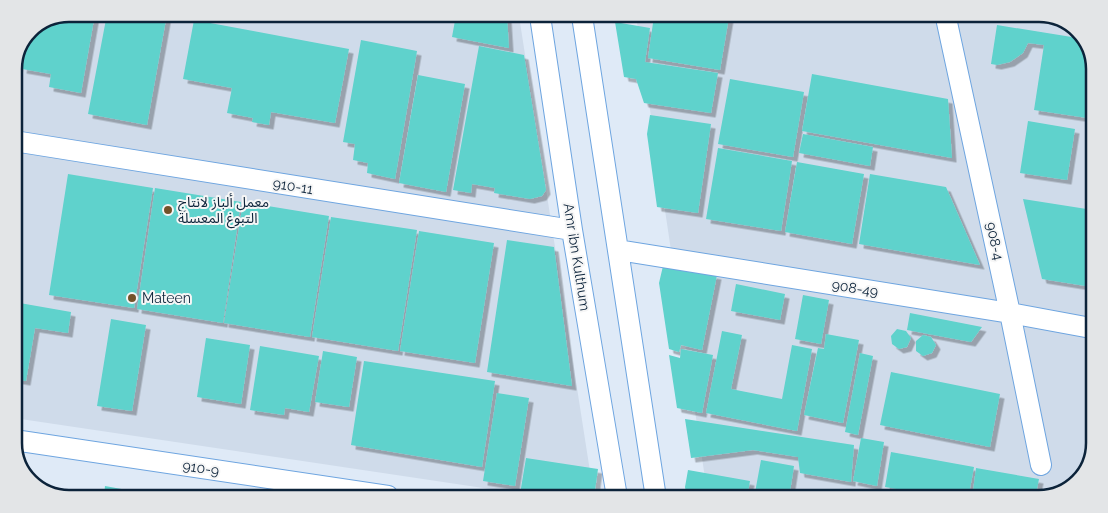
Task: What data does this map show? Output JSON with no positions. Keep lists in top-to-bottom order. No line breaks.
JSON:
{"streets":{"street":["910-11","908-4","Amr ibn Kulthum","908-49","910-9"]},"crossings":[["910-11","Amr ibn Kulthum"],["908-4","908-49"]],"places":["معمل ألباز لانتاج التبوغ المعسلة","Mateen"]}
